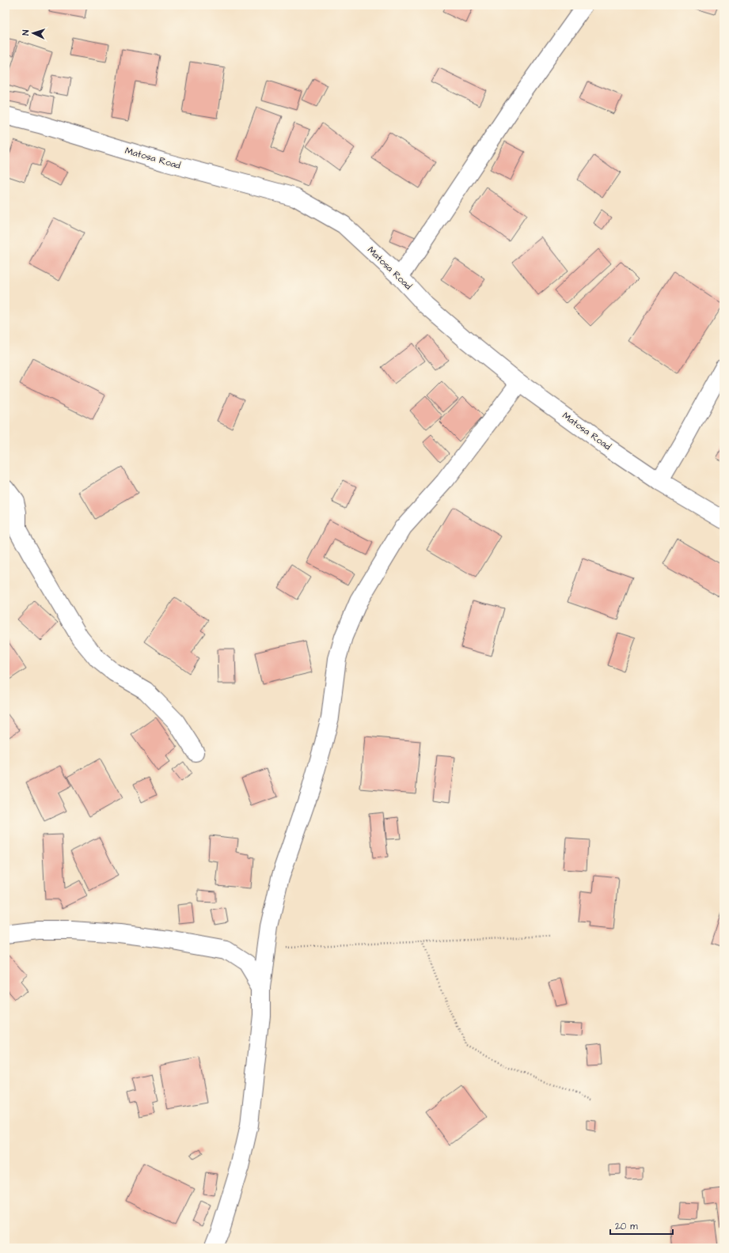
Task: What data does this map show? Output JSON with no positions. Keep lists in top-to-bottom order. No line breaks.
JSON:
{"streets":{"street":["Matosa Road"]},"scale_bar":"20 m","north":"left"}
